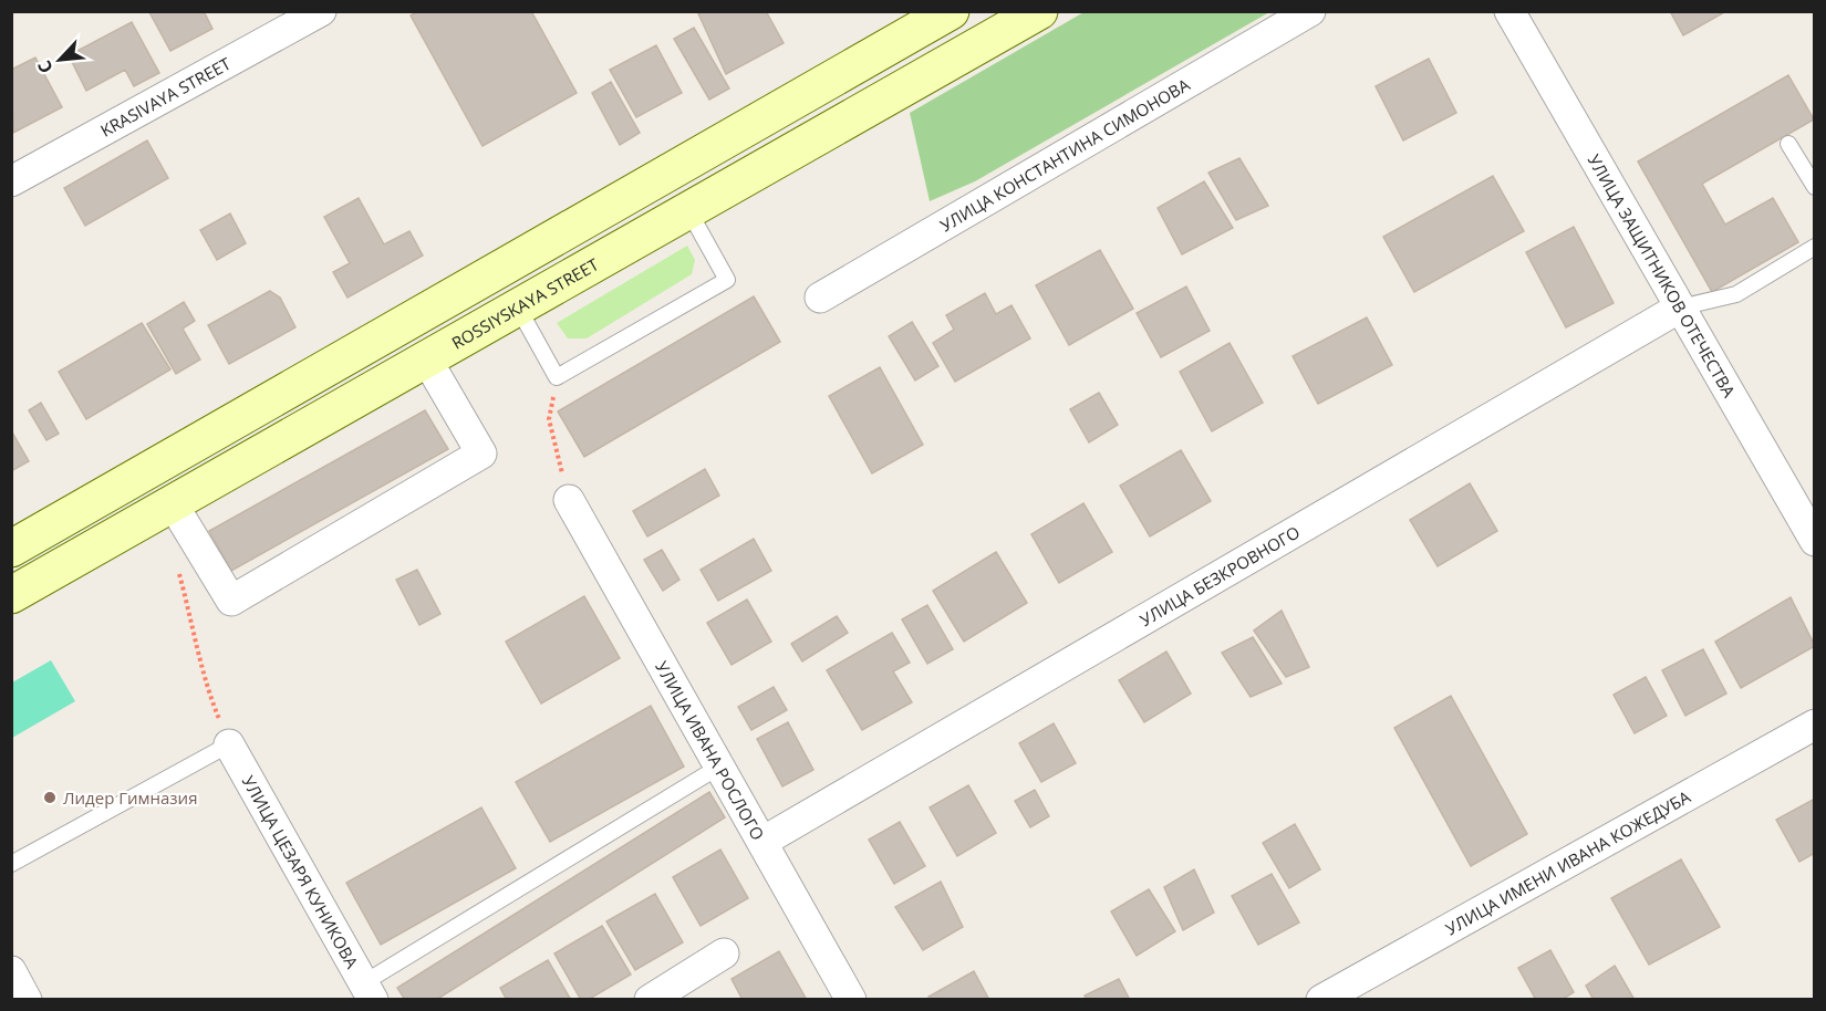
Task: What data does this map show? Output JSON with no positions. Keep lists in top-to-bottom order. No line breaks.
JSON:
{"streets":{"main road":["ROSSIYSKAYA STREET"],"street":["KRASIVAYA STREET","УЛИЦА КОНСТАНТИНА СИМОНОВА","УЛИЦА ЗАЩИТНИКОВ ОТЕЧЕСТВА","УЛИЦА БЕЗКРОВНОГО","УЛИЦА ИВАНА РОСЛОГО","УЛИЦА ИМЕНИ ИВАНА КОЖЕДУБА","УЛИЦА ЦЕЗАРЯ КУНИКОВА"]},"crossings":[["УЛИЦА ЗАЩИТНИКОВ ОТЕЧЕСТВА","УЛИЦА БЕЗКРОВНОГО"],["УЛИЦА БЕЗКРОВНОГО","УЛИЦА ИВАНА РОСЛОГО"]],"places":["Лидер Гимназия"],"north":"bottom left"}
